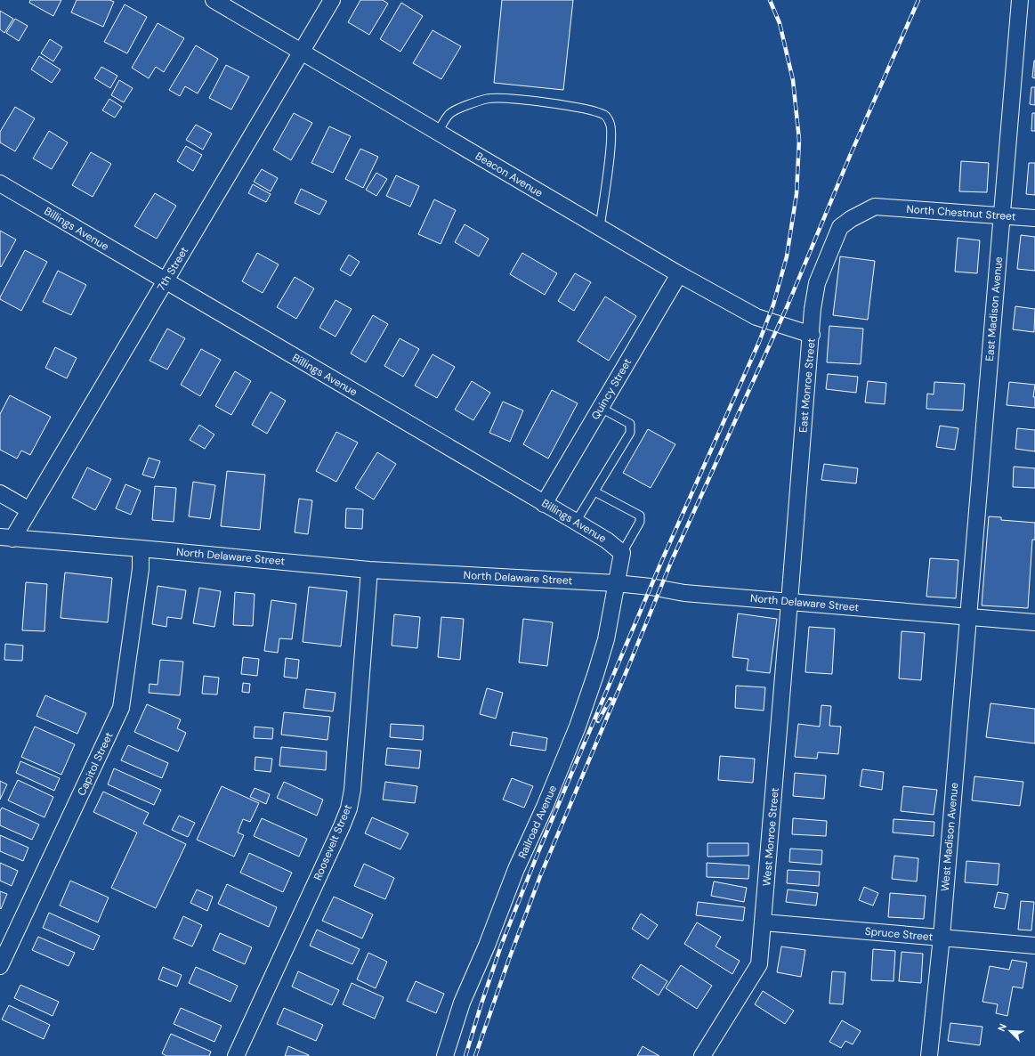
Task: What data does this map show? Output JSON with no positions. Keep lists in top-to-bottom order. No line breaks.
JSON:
{"streets":{"street":["Beacon Avenue","North Chestnut Street","Billings Avenue","7th Street","East Madison Avenue","East Monroe Street","Quincy Street","North Delaware Street","Capitol Street","Railroad Avenue","West Monroe Street","West Madison Avenue","Roosevelt Street","Spruce Street"]},"crossings":[["Beacon Avenue","7th Street"],["Beacon Avenue","East Monroe Street"],["Beacon Avenue","Quincy Street"],["North Chestnut Street","East Madison Avenue"],["North Chestnut Street","East Monroe Street"],["Billings Avenue","7th Street"],["Billings Avenue","Quincy Street"],["7th Street","North Delaware Street"],["East Madison Avenue","North Delaware Street"],["East Madison Avenue","West Madison Avenue"],["East Monroe Street","North Delaware Street"],["East Monroe Street","West Monroe Street"],["North Delaware Street","Capitol Street"],["North Delaware Street","Railroad Avenue"],["North Delaware Street","West Monroe Street"],["North Delaware Street","West Madison Avenue"],["North Delaware Street","Roosevelt Street"],["West Monroe Street","Spruce Street"],["West Madison Avenue","Spruce Street"]],"north":"top left"}
